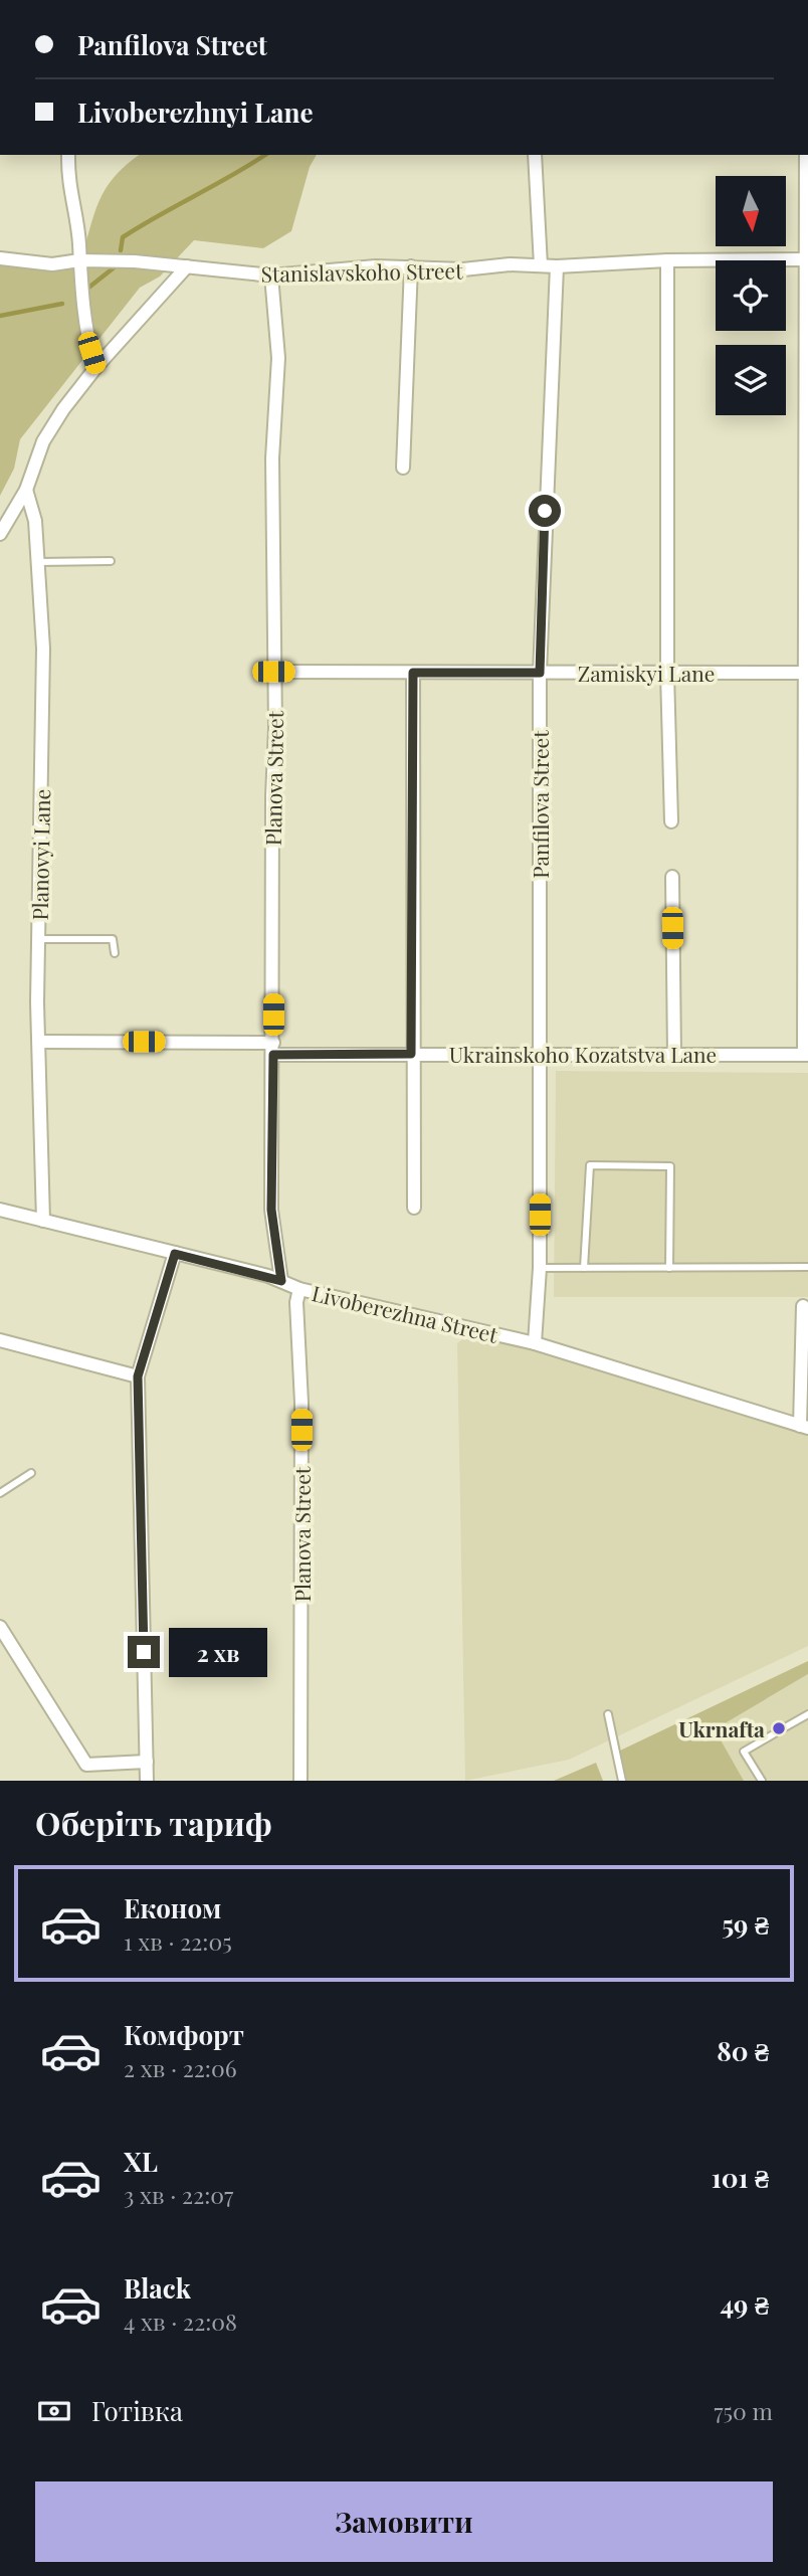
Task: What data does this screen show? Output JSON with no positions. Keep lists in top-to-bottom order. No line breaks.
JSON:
{"streets":{"street":["Stanislavskoho Street","Zamiskyi Lane","Planova Street","Panfilova Street","Planovyi Lane","Ukrainskoho Kozatstva Lane","Livoberezhna Street"]},"crossings":[["Stanislavskoho Street","Planova Street"],["Stanislavskoho Street","Panfilova Street"],["Zamiskyi Lane","Planova Street"],["Zamiskyi Lane","Panfilova Street"],["Planova Street","Ukrainskoho Kozatstva Lane"],["Planova Street","Livoberezhna Street"],["Panfilova Street","Ukrainskoho Kozatstva Lane"],["Panfilova Street","Livoberezhna Street"],["Planovyi Lane","Ukrainskoho Kozatstva Lane"],["Planovyi Lane","Livoberezhna Street"]],"places":["Ukrnafta"],"north":"bottom","page":{"banner":["Panfilova Street","Livoberezhnyi Lane"],"bubble":"2 хв","heading":"Оберіть тариф","list":[{"name":"Економ","note":"1 хв · 22:05","value":"59 ₴"},{"name":"Комфорт","note":"2 хв · 22:06","value":"80 ₴"},{"name":"XL","note":"3 хв · 22:07","value":"101 ₴"},{"name":"Black","note":"4 хв · 22:08","value":"49 ₴"}],"pay":["Готівка","750 m"],"buttons":"Замовити"}}
